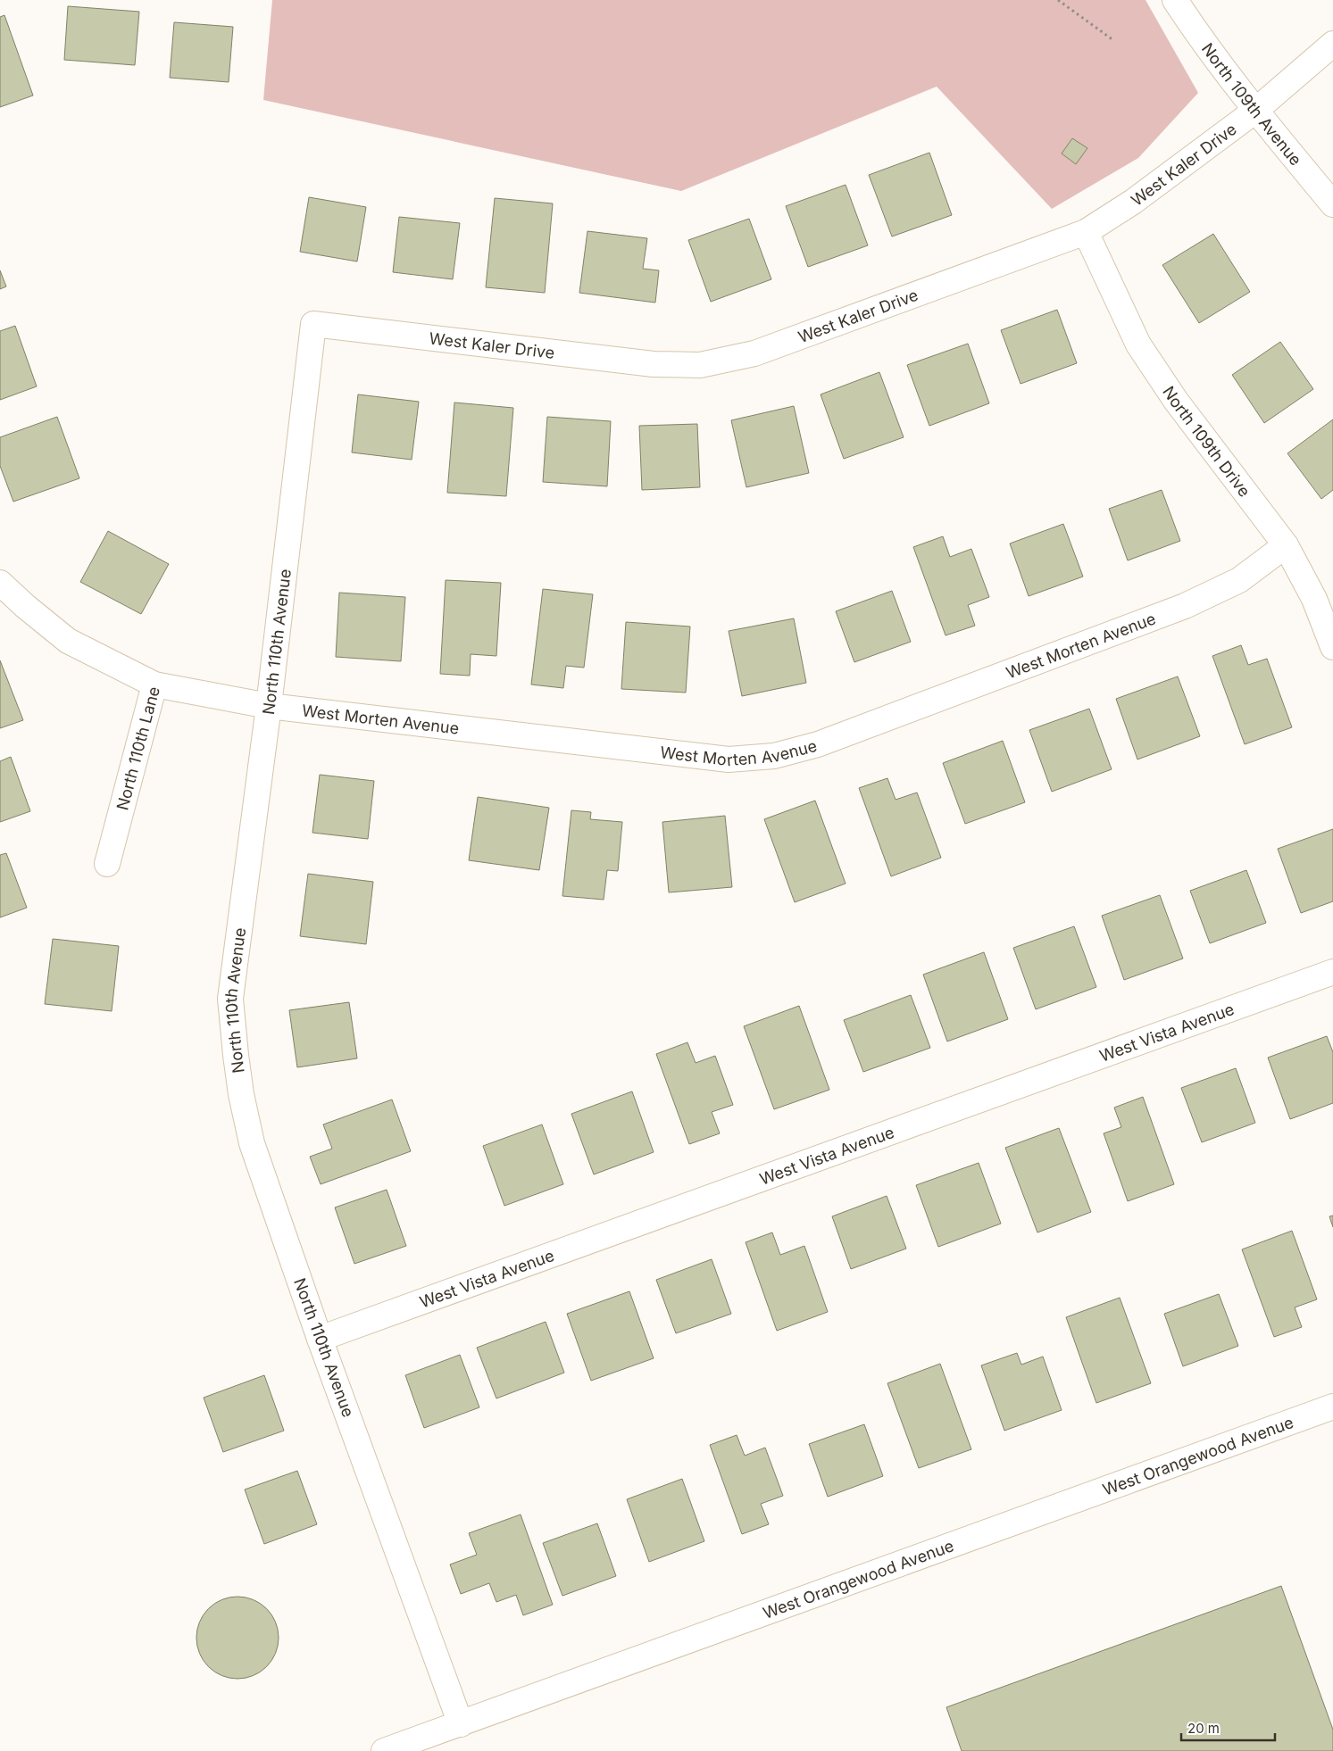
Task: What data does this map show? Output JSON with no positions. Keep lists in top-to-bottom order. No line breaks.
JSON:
{"streets":{"street":["North 109th Avenue","West Kaler Drive","North 109th Drive","North 110th Avenue","West Morten Avenue","North 110th Lane","West Vista Avenue","West Orangewood Avenue"]},"crossings":[["North 109th Avenue","West Kaler Drive"],["West Kaler Drive","North 109th Drive"],["West Kaler Drive","North 110th Avenue"],["North 109th Drive","West Morten Avenue"],["North 110th Avenue","West Morten Avenue"],["North 110th Avenue","West Vista Avenue"],["North 110th Avenue","West Orangewood Avenue"],["West Morten Avenue","North 110th Lane"]],"scale_bar":"20 m"}
